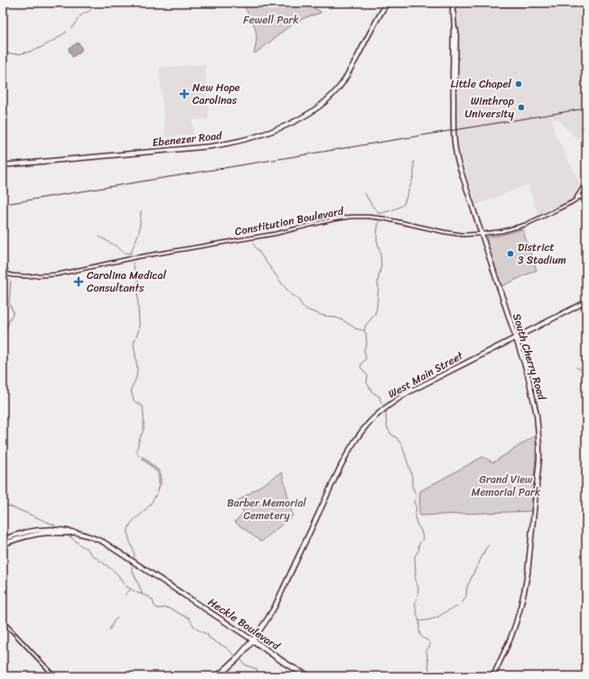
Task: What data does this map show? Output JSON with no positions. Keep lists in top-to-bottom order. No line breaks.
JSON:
{"streets":{"highway":["West Main Street","Heckle Boulevard"],"main road":["Ebenezer Road","South Cherry Road"],"street":["Constitution Boulevard"]},"crossings":[["Constitution Boulevard","South Cherry Road"],["South Cherry Road","West Main Street"],["West Main Street","Heckle Boulevard"]],"parks":["Fewell Park","Grand View Memorial Park","Barber Memorial Cemetery"],"places":{"other":["Little Chapel","Winthrop University","District 3 Stadium"],"health":["New Hope Carolinas","Carolina Medical Consultants"]}}
